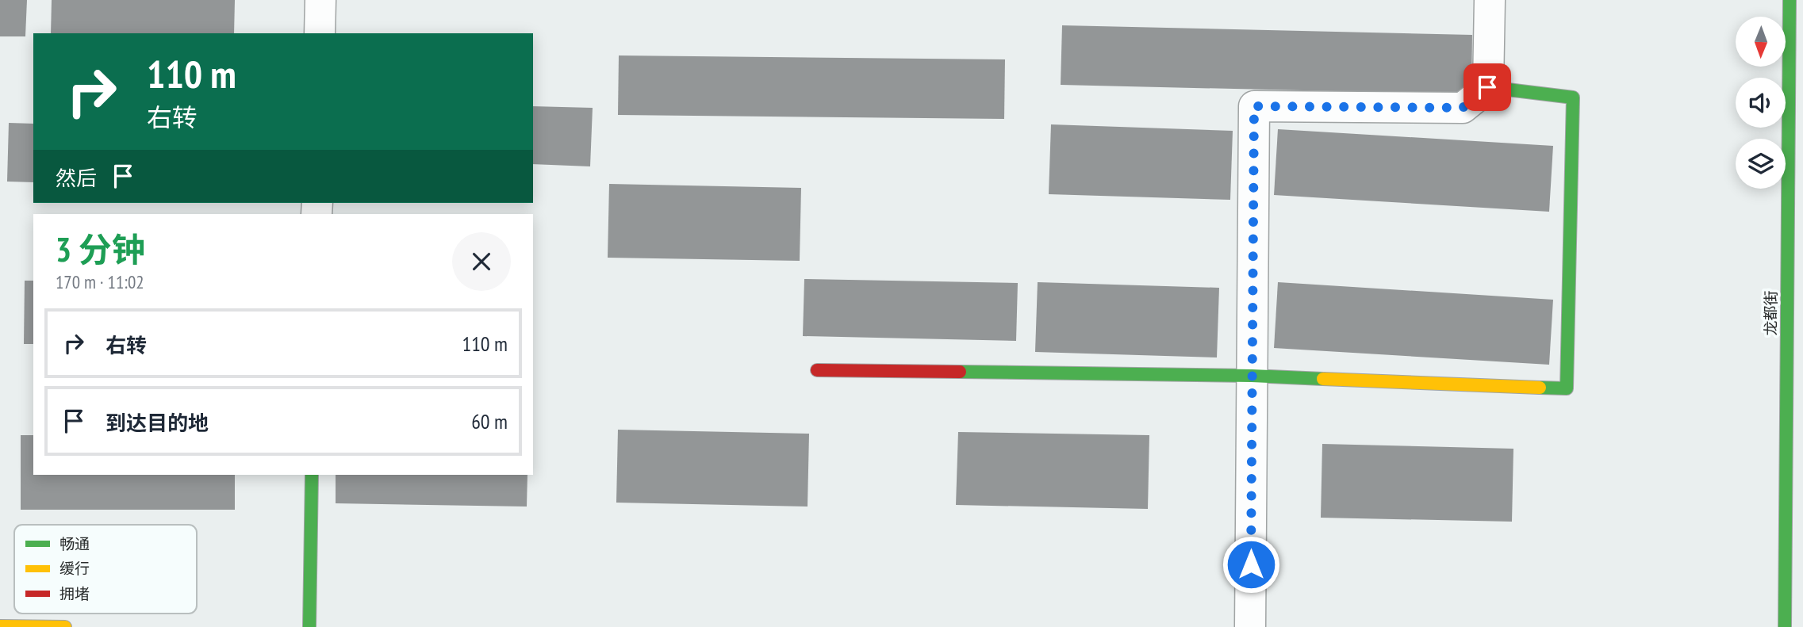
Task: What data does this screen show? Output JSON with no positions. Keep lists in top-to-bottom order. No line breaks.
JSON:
{"streets":{"street":["龙都街"]},"legend":["畅通","缓行","拥堵"],"north":"bottom","page":{"turn":["110 m","右转"],"then":"然后","heading":["3 分钟","170 m · 11:02"],"list":[{"name":"右转","value":"110 m"},{"name":"到达目的地","value":"60 m"}]}}
